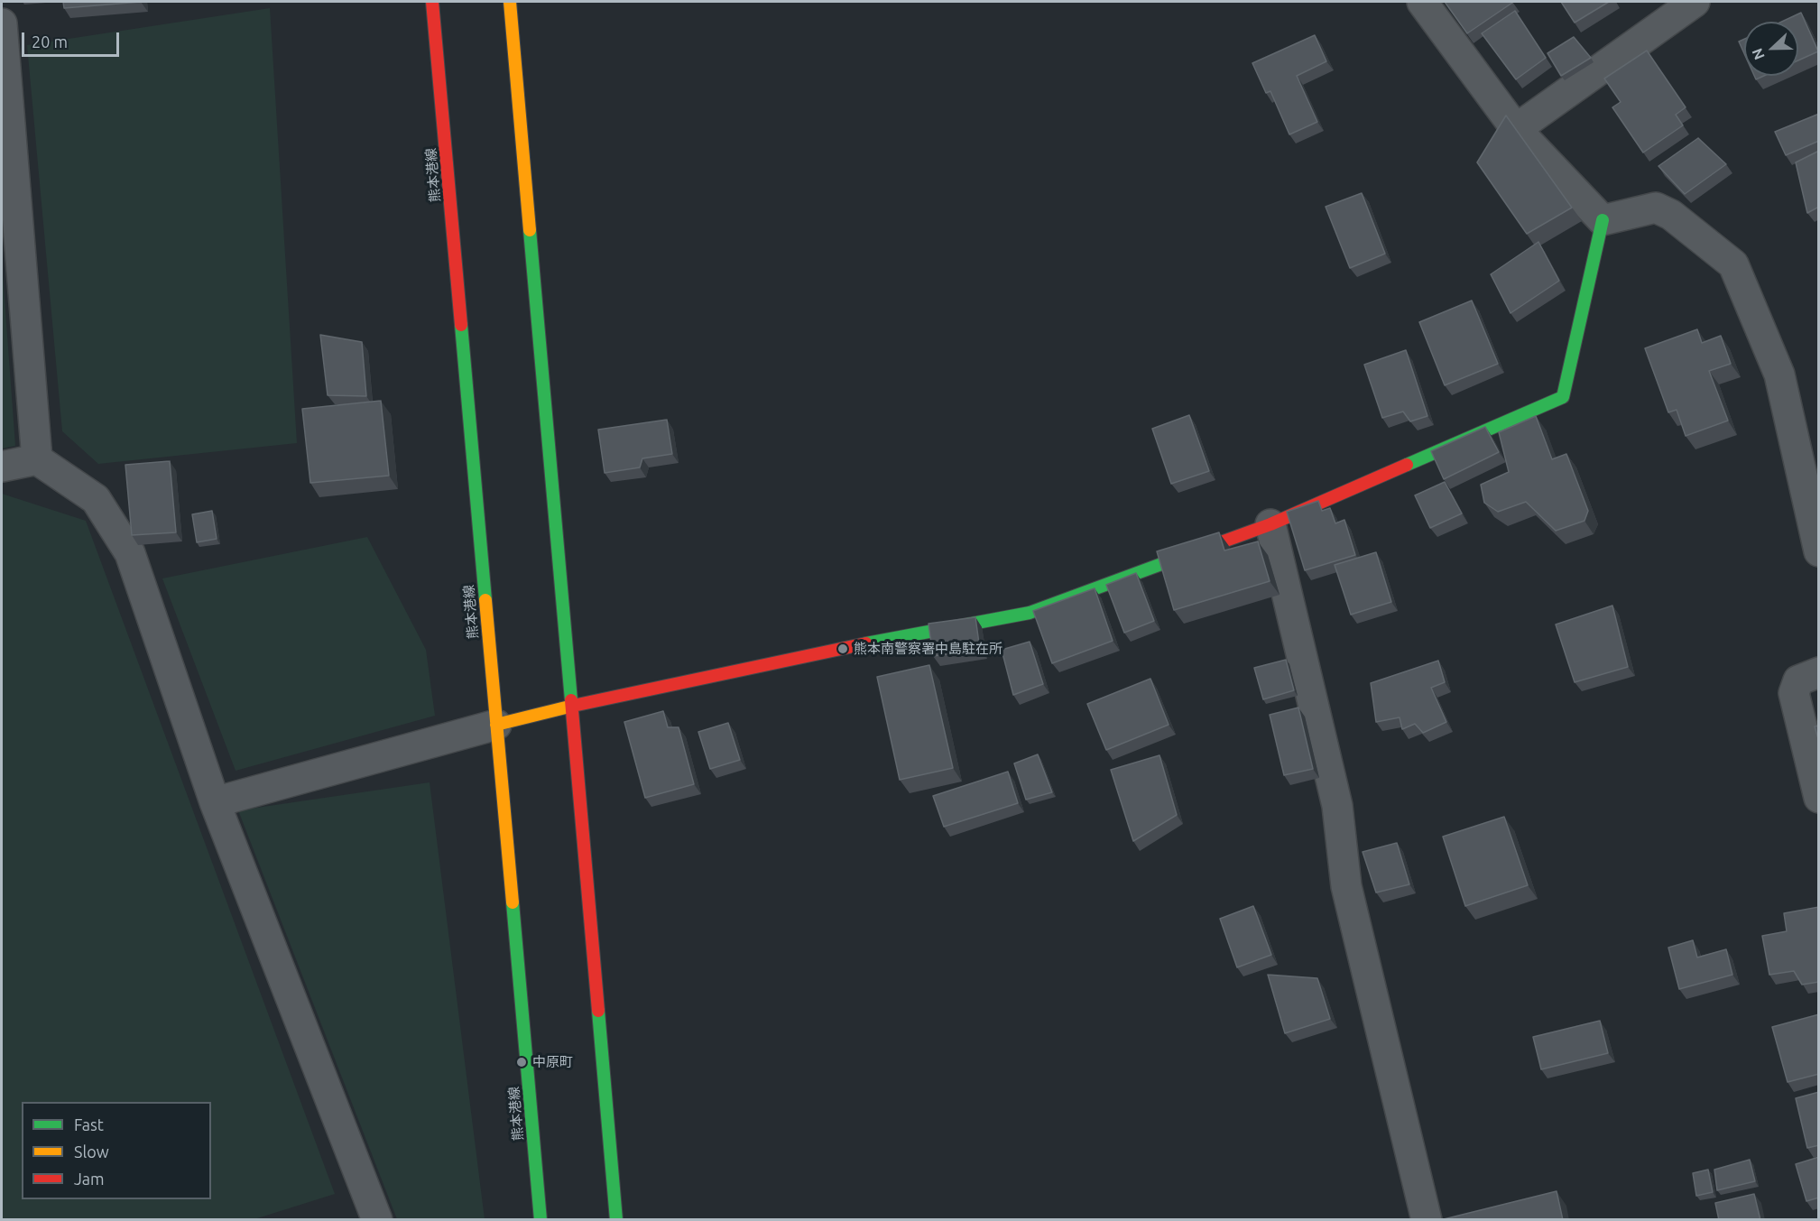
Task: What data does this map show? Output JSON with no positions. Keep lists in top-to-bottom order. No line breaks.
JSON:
{"streets":{"main road":["熊本港線"]},"places":["熊本南警察署中島駐在所","中原町"],"legend":["Fast","Slow","Jam"],"scale_bar":"20 m","north":"left"}
